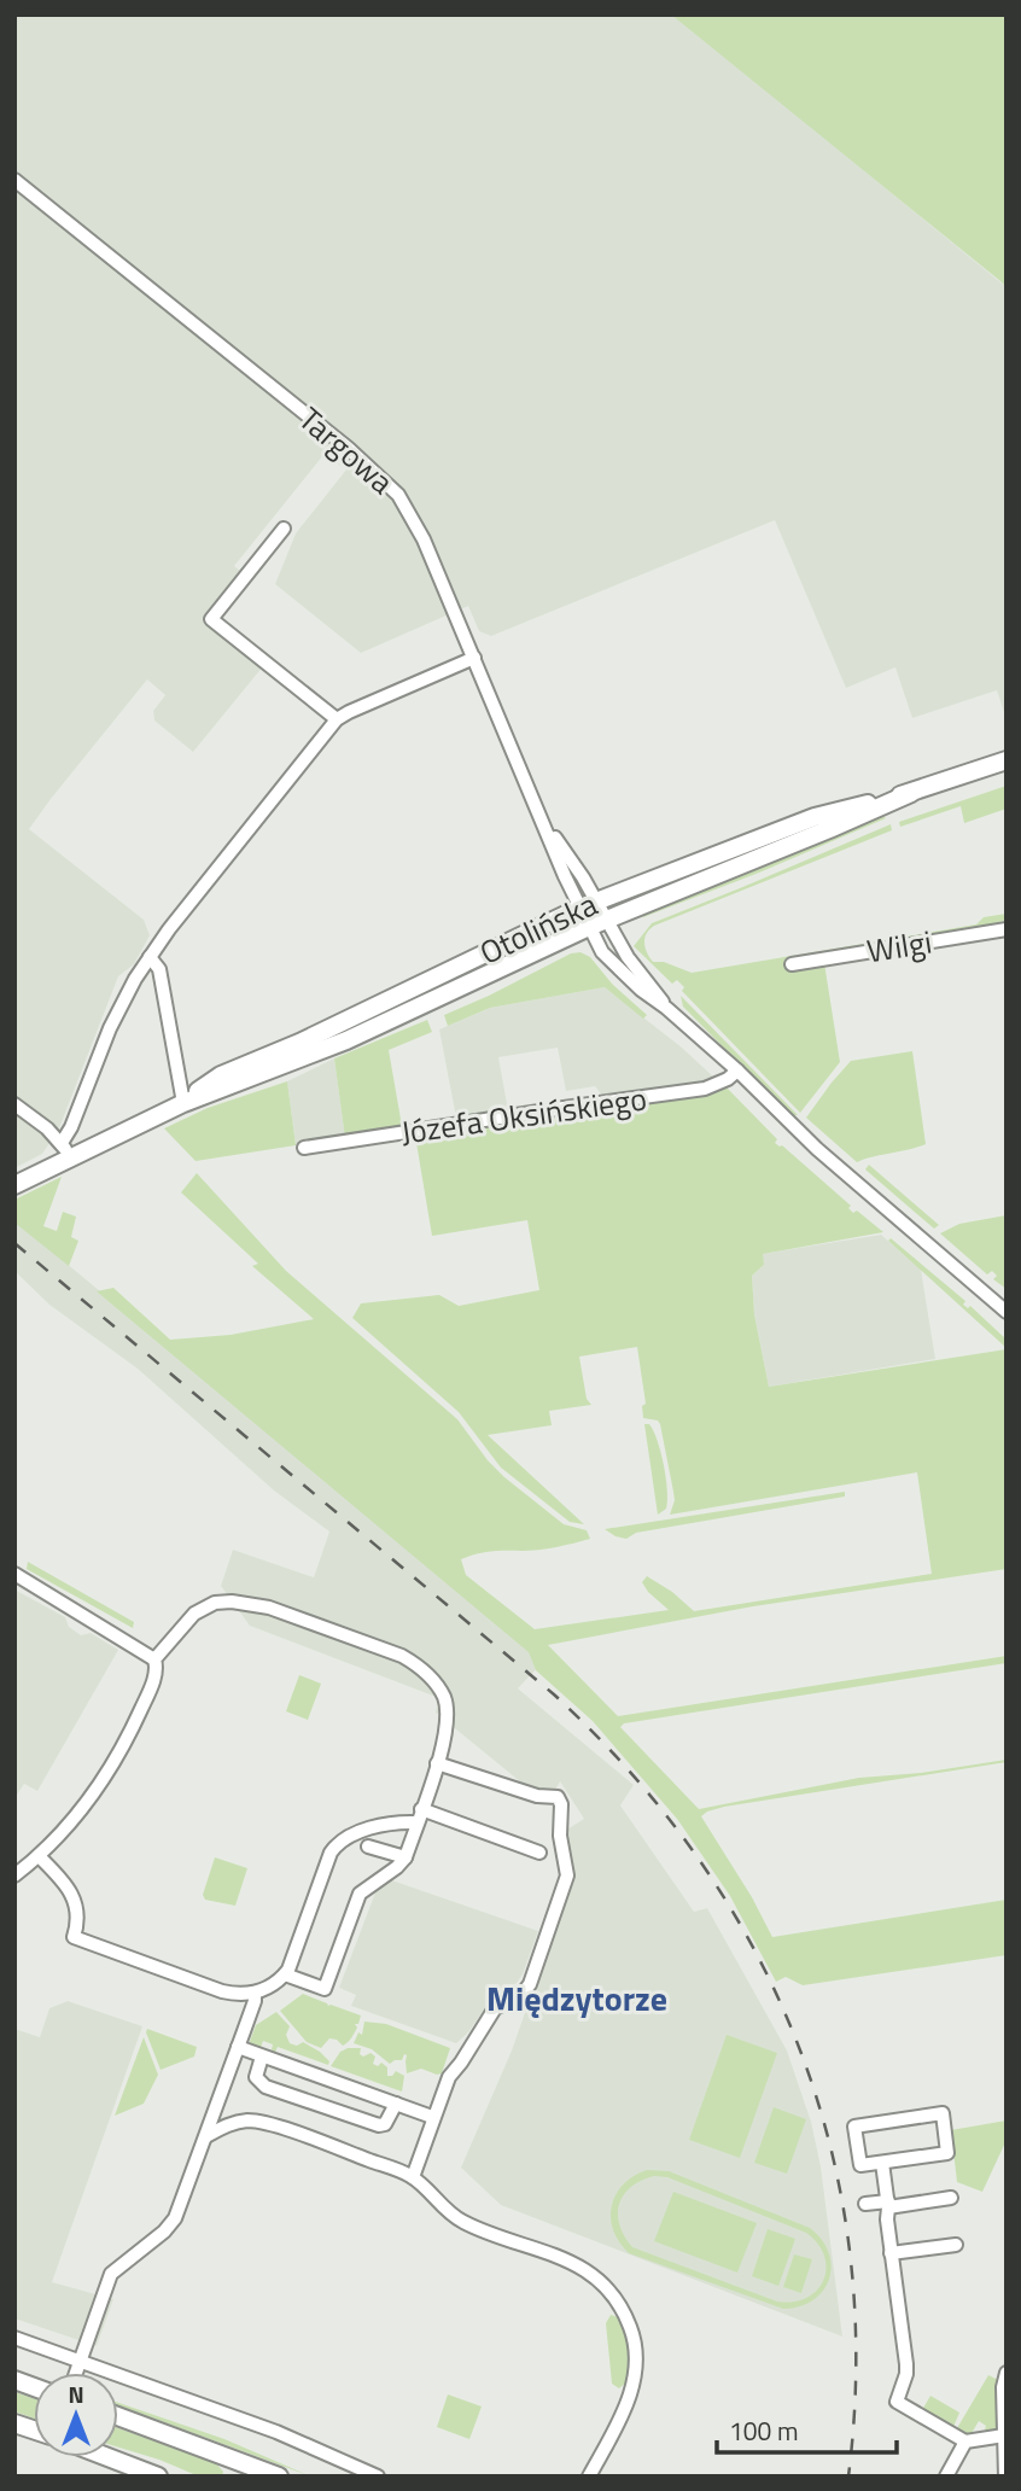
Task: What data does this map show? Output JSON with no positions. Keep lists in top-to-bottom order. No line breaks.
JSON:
{"streets":{"main road":["Otolińska"],"street":["Targowa","Wilgi","Józefa Oksińskiego"]},"crossings":[["Targowa","Otolińska"]],"districts":["Międzytorze"],"scale_bar":"100 m","north":"top"}
